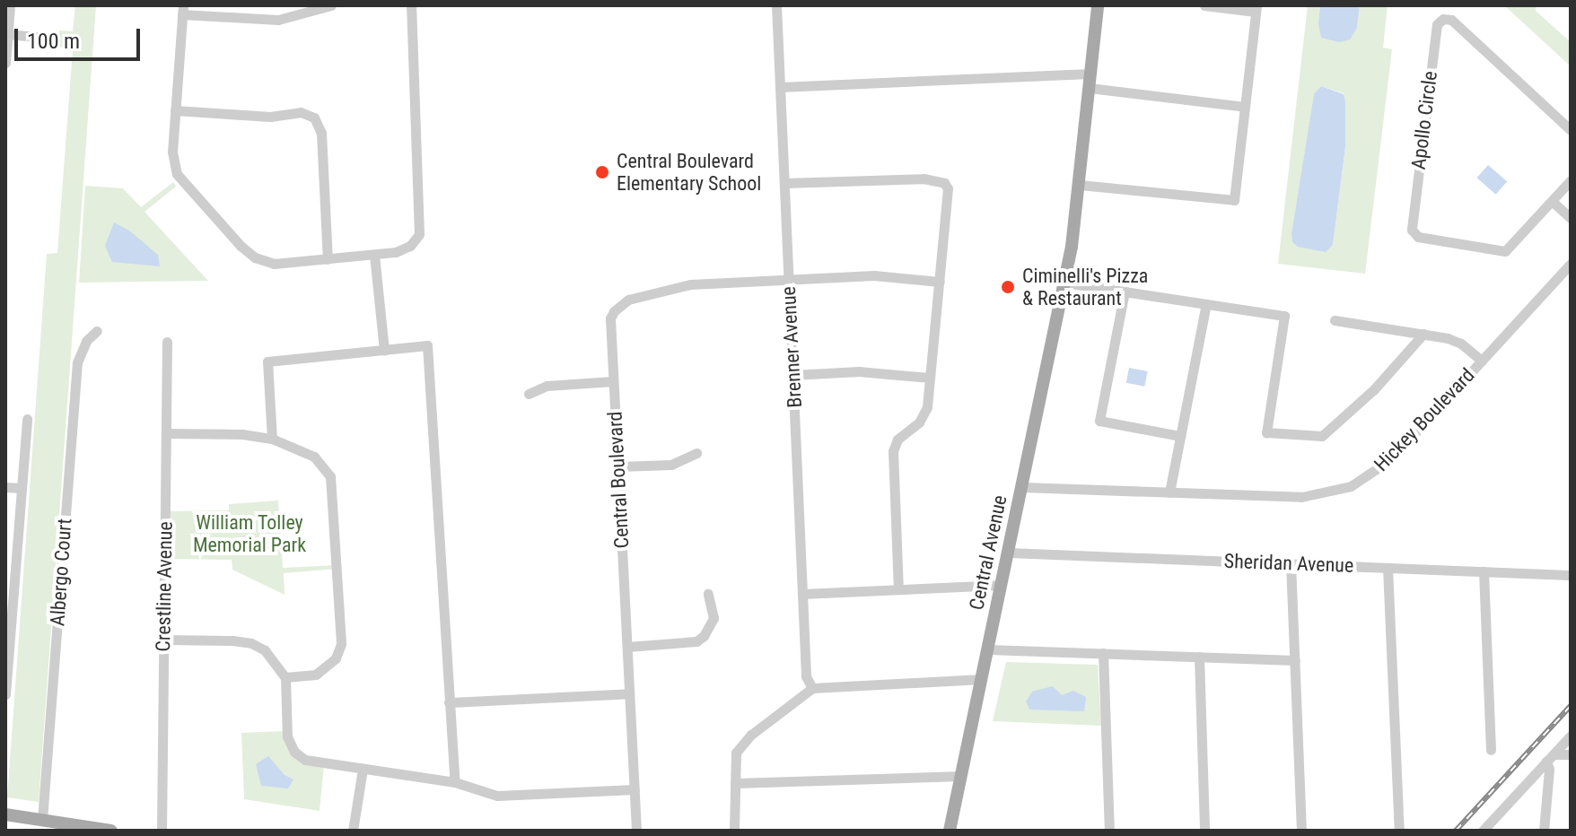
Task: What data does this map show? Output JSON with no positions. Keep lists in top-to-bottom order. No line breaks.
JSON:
{"streets":{"main road":["Central Avenue"],"street":["Apollo Circle","Brenner Avenue","Hickey Boulevard","Central Boulevard","Sheridan Avenue","Albergo Court","Crestline Avenue"]},"crossings":[["Brenner Avenue","Central Boulevard"],["Hickey Boulevard","Central Avenue"],["Central Avenue","Sheridan Avenue"]],"parks":["William Tolley Memorial Park"],"places":["Central Boulevard Elementary School","Ciminelli's Pizza & Restaurant"],"scale_bar":"100 m"}
